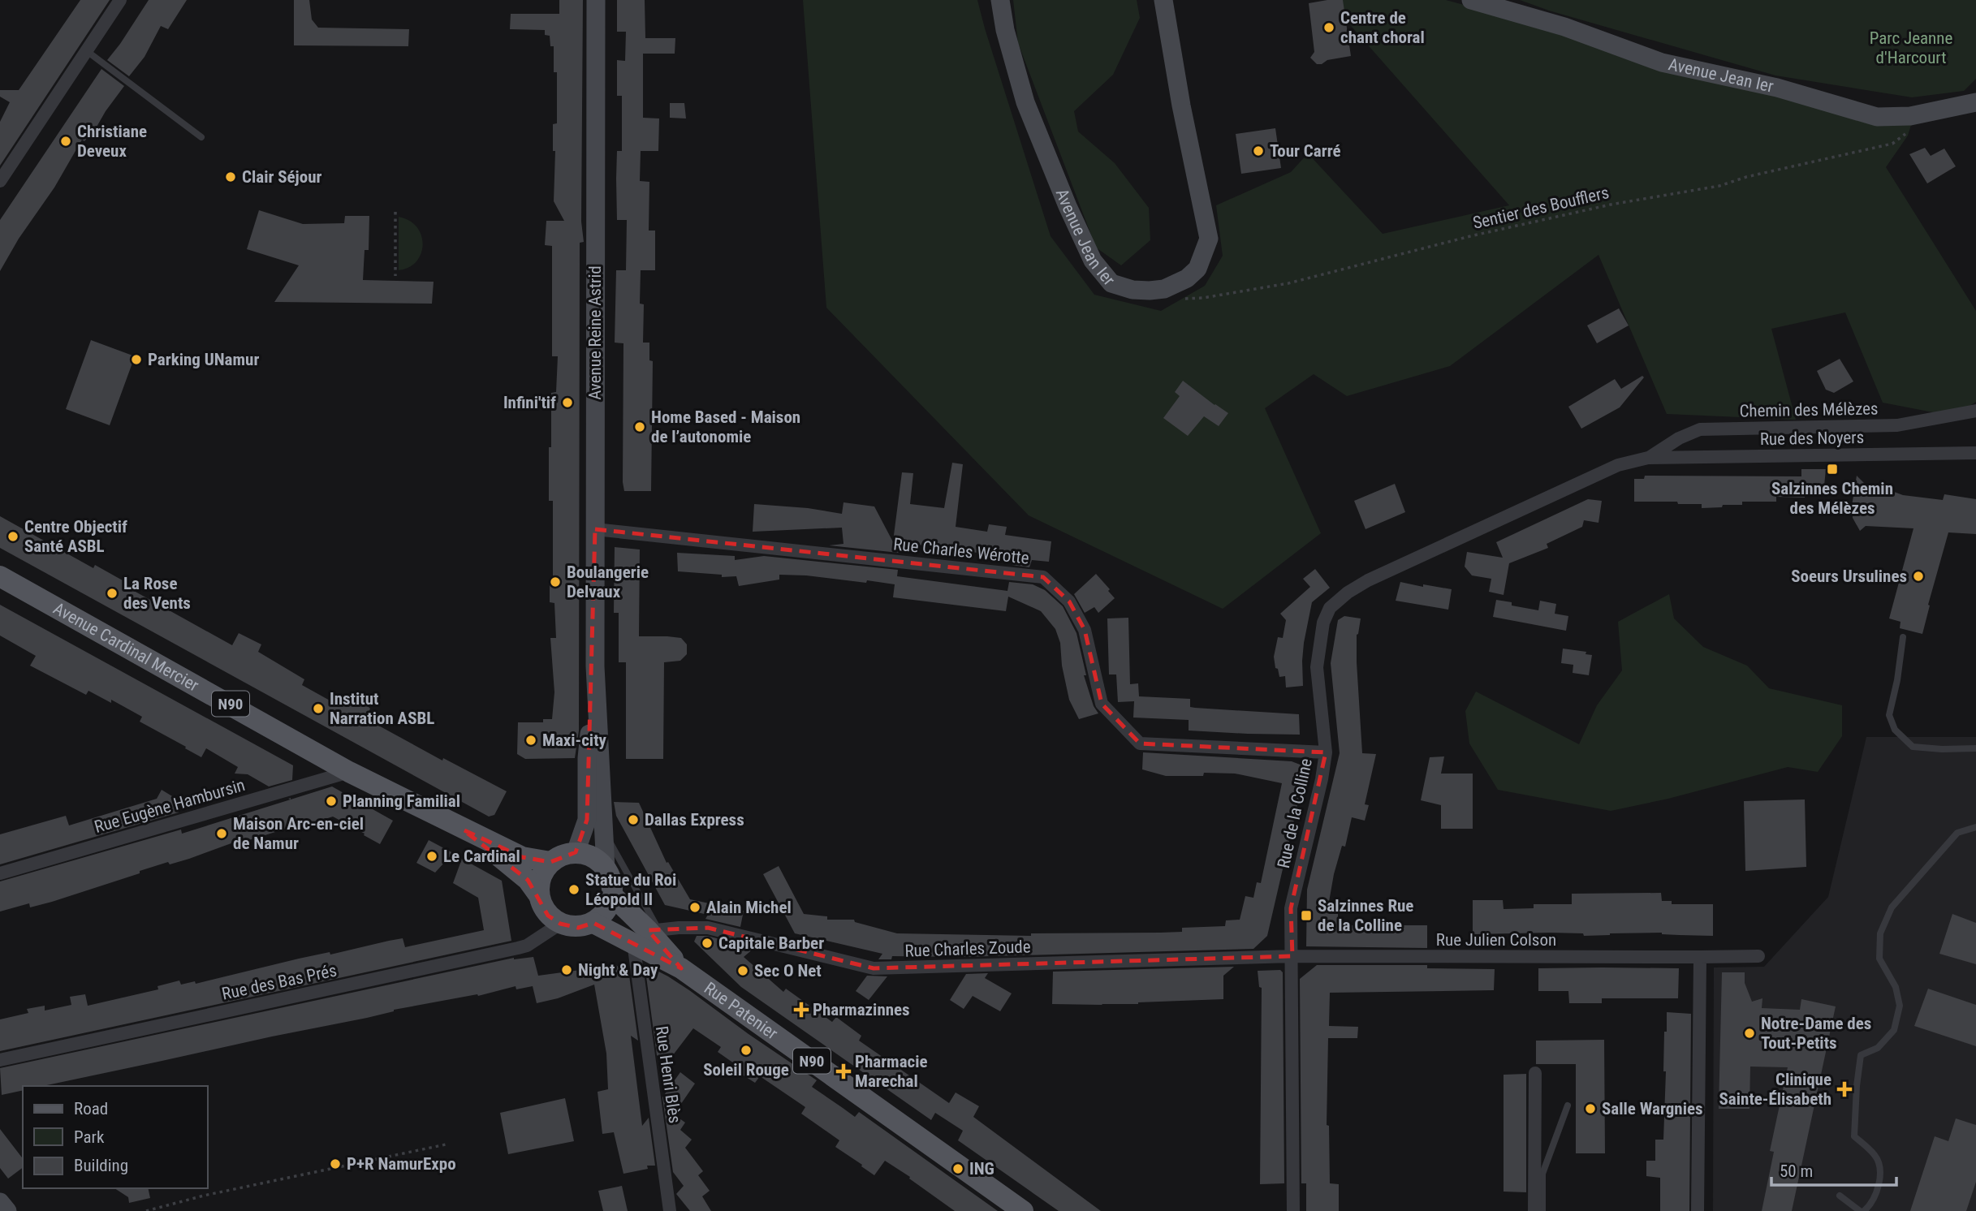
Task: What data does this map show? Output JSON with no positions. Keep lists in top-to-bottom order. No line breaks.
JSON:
{"streets":{"main road":["Avenue Jean Ier","Avenue Reine Astrid","Avenue Cardinal Mercier","N90","Rue Patenier"],"street":["Chemin des Mélèzes","Rue des Noyers","Rue Charles Wérotte","Rue Eugène Hambursin","Rue de la Colline","Rue Julien Colson","Rue Charles Zoude","Rue des Bas Prés","Rue Henri Blès"],"path":["Sentier des Boufflers"]},"crossings":[["Avenue Jean Ier","Sentier des Boufflers"],["Avenue Reine Astrid","Rue Charles Wérotte"],["Avenue Reine Astrid","Avenue Cardinal Mercier"],["Avenue Reine Astrid","N90"],["Avenue Reine Astrid","Rue des Bas Prés"],["Avenue Reine Astrid","Rue Patenier"],["Chemin des Mélèzes","Rue des Noyers"],["Chemin des Mélèzes","Rue de la Colline"],["Rue des Noyers","Rue de la Colline"],["Rue Charles Wérotte","Rue de la Colline"],["Avenue Cardinal Mercier","N90"],["Avenue Cardinal Mercier","Rue Eugène Hambursin"],["Avenue Cardinal Mercier","Rue des Bas Prés"],["Avenue Cardinal Mercier","Rue Patenier"],["N90","Rue des Bas Prés"],["N90","Rue Patenier"],["Rue de la Colline","Rue Julien Colson"],["Rue de la Colline","Rue Charles Zoude"],["Rue Julien Colson","Rue Charles Zoude"],["Rue Charles Zoude","Rue Patenier"],["Rue Charles Zoude","Rue Henri Blès"],["Rue des Bas Prés","Rue Patenier"],["Rue Patenier","Rue Henri Blès"]],"parks":["Parc Jeanne d'Harcourt"],"places":{"other":["Centre de chant choral","Christiane Deveux","Tour Carré","Clair Séjour","Parking UNamur","Infini'tif","Home Based - Maison de l’autonomie","Centre Objectif Santé ASBL","Soeurs Ursulines","Boulangerie Delvaux","La Rose des Vents","Institut Narration ASBL","Maxi-city","Planning Familial","Dallas Express","Maison Arc-en-ciel de Namur","Le Cardinal","Statue du Roi Léopold II","Alain Michel","Capitale Barber","Night & Day","Sec O Net","Notre-Dame des Tout-Petits","Soleil Rouge","Salle Wargnies","P+R NamurExpo","ING"],"transit":["Salzinnes Chemin des Mélèzes","Salzinnes Rue de la Colline"],"health":["Pharmazinnes","Pharmacie Marechal","Clinique Sainte-Élisabeth"]},"legend":["Road","Park","Building"],"scale_bar":"50 m"}
